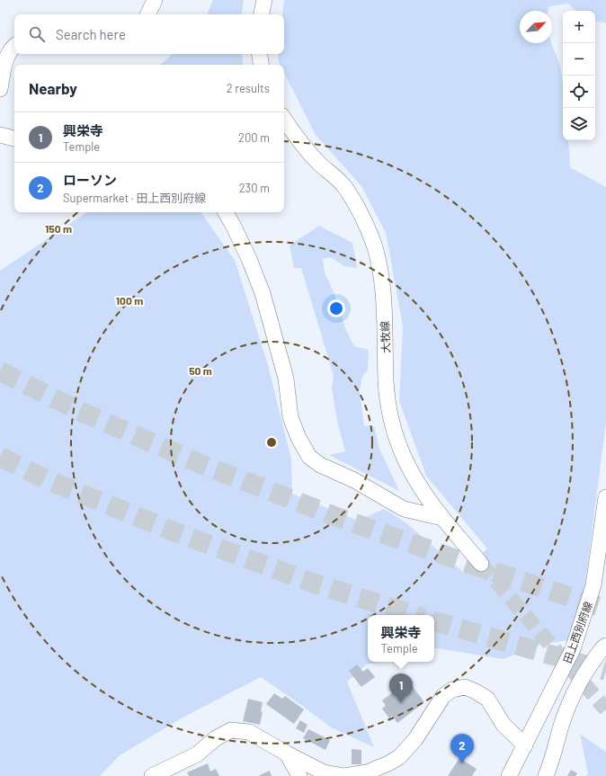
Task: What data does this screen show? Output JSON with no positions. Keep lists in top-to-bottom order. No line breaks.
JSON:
{"streets":{"street":["大牧線","田上西別府線"]},"north":"top right","page":{"map_buttons":["+","−"],"search":"Search here","heading":["Nearby","2 results"],"list":[{"mark":"1","name":"興栄寺","note":"Temple","value":"200 m"},{"mark":"2","name":"ローソン","note":"Supermarket · 田上西別府線","value":"230 m"}],"popup":["興栄寺","Temple"],"pins":["1","2"]},"rings":["150 m","100 m","50 m"]}
